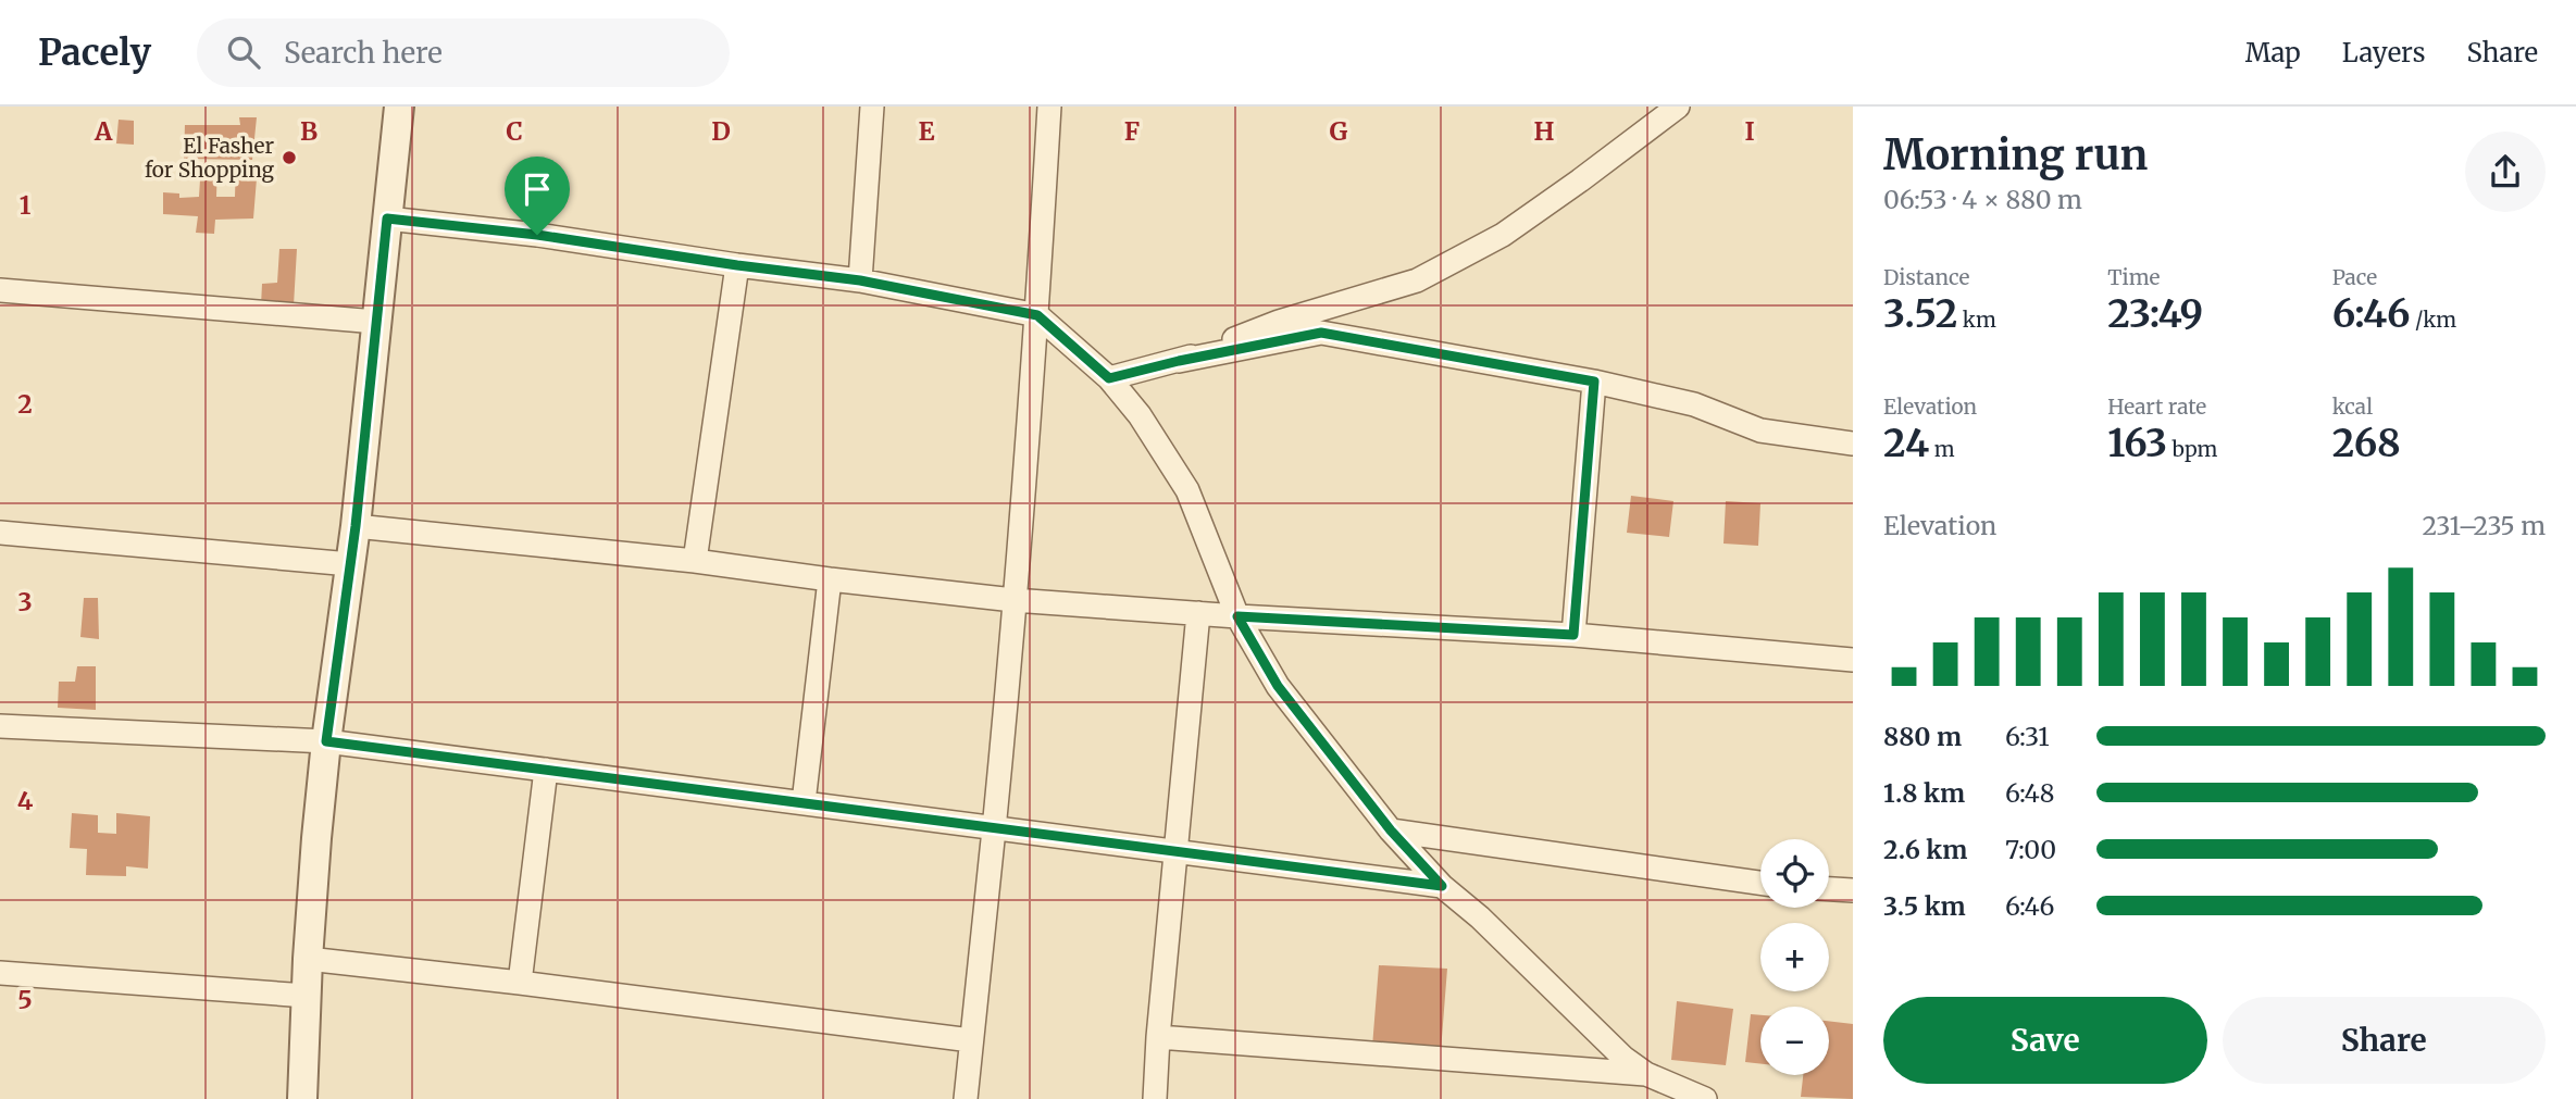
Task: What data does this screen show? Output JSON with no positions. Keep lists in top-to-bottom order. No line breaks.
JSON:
{"places":["El Fasher for Shopping"],"page":{"header":"Pacely","search":"Search here","nav":["Map","Layers","Share"],"heading":["Morning run","06:53 · 4 × 880 m"],"stats":[["Distance","3.52 km"],["Time","23:49"],["Pace","6:46 /km"],["Elevation","24 m"],["Heart rate","163 bpm"],["kcal","268"]],"chart":["Elevation","231–235 m"],"list":[{"name":"880 m","note":"6:31"},{"name":"1.8 km","note":"6:48"},{"name":"2.6 km","note":"7:00"},{"name":"3.5 km","note":"6:46"}],"map_buttons":["+","−"],"buttons":["Save","Share"]},"grid":{"columns":["A","B","C","D","E","F","G","H","I"],"rows":["1","2","3","4","5"]}}
